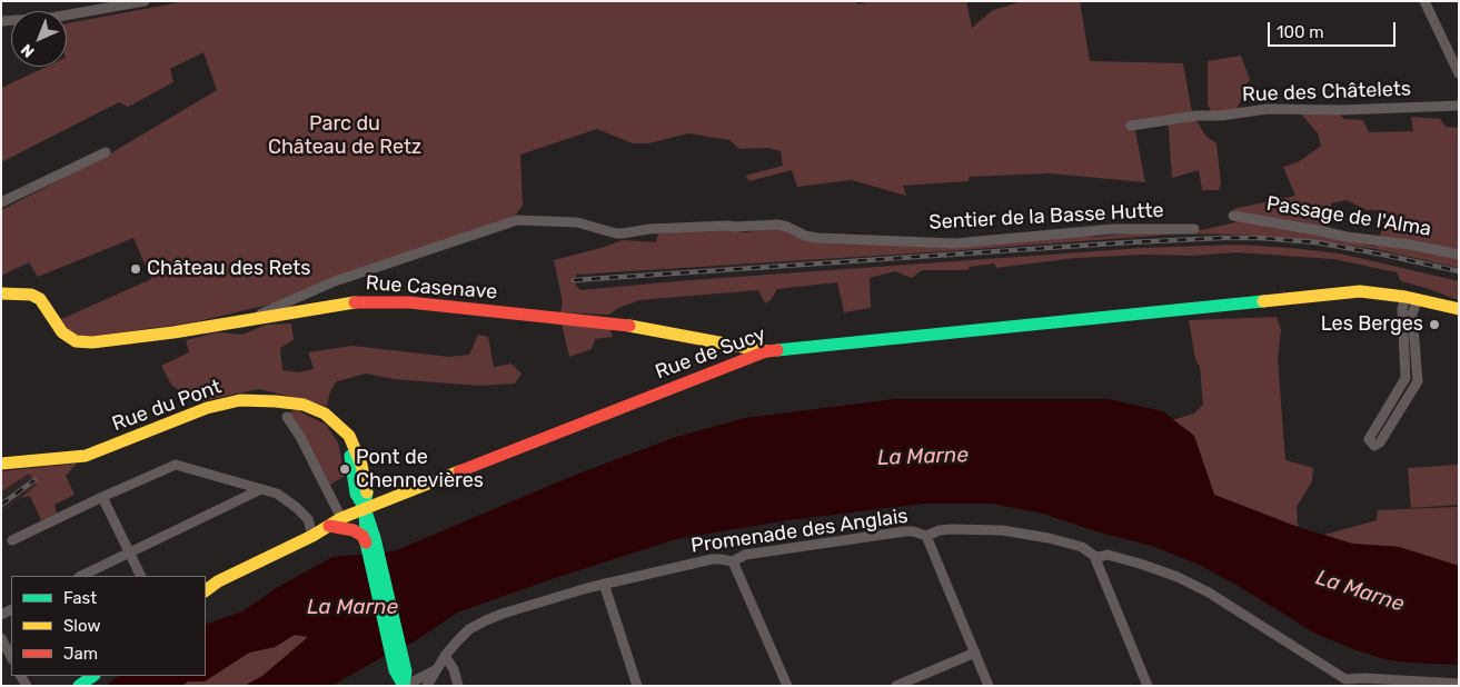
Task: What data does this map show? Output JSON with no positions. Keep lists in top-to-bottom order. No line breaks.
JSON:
{"streets":{"main road":["Rue Casenave","Rue de Sucy","Rue du Pont"],"street":["Rue des Châtelets","Sentier de la Basse Hutte","Passage de l'Alma","Promenade des Anglais"]},"crossings":[["Sentier de la Basse Hutte","Rue Casenave"],["Rue Casenave","Rue de Sucy"],["Rue de Sucy","Rue du Pont"]],"water":["La Marne"],"parks":["Parc du Château de Retz"],"places":["Château des Rets","Les Berges","Pont de Chennevières"],"legend":["Fast","Slow","Jam"],"scale_bar":"100 m","north":"bottom left"}
